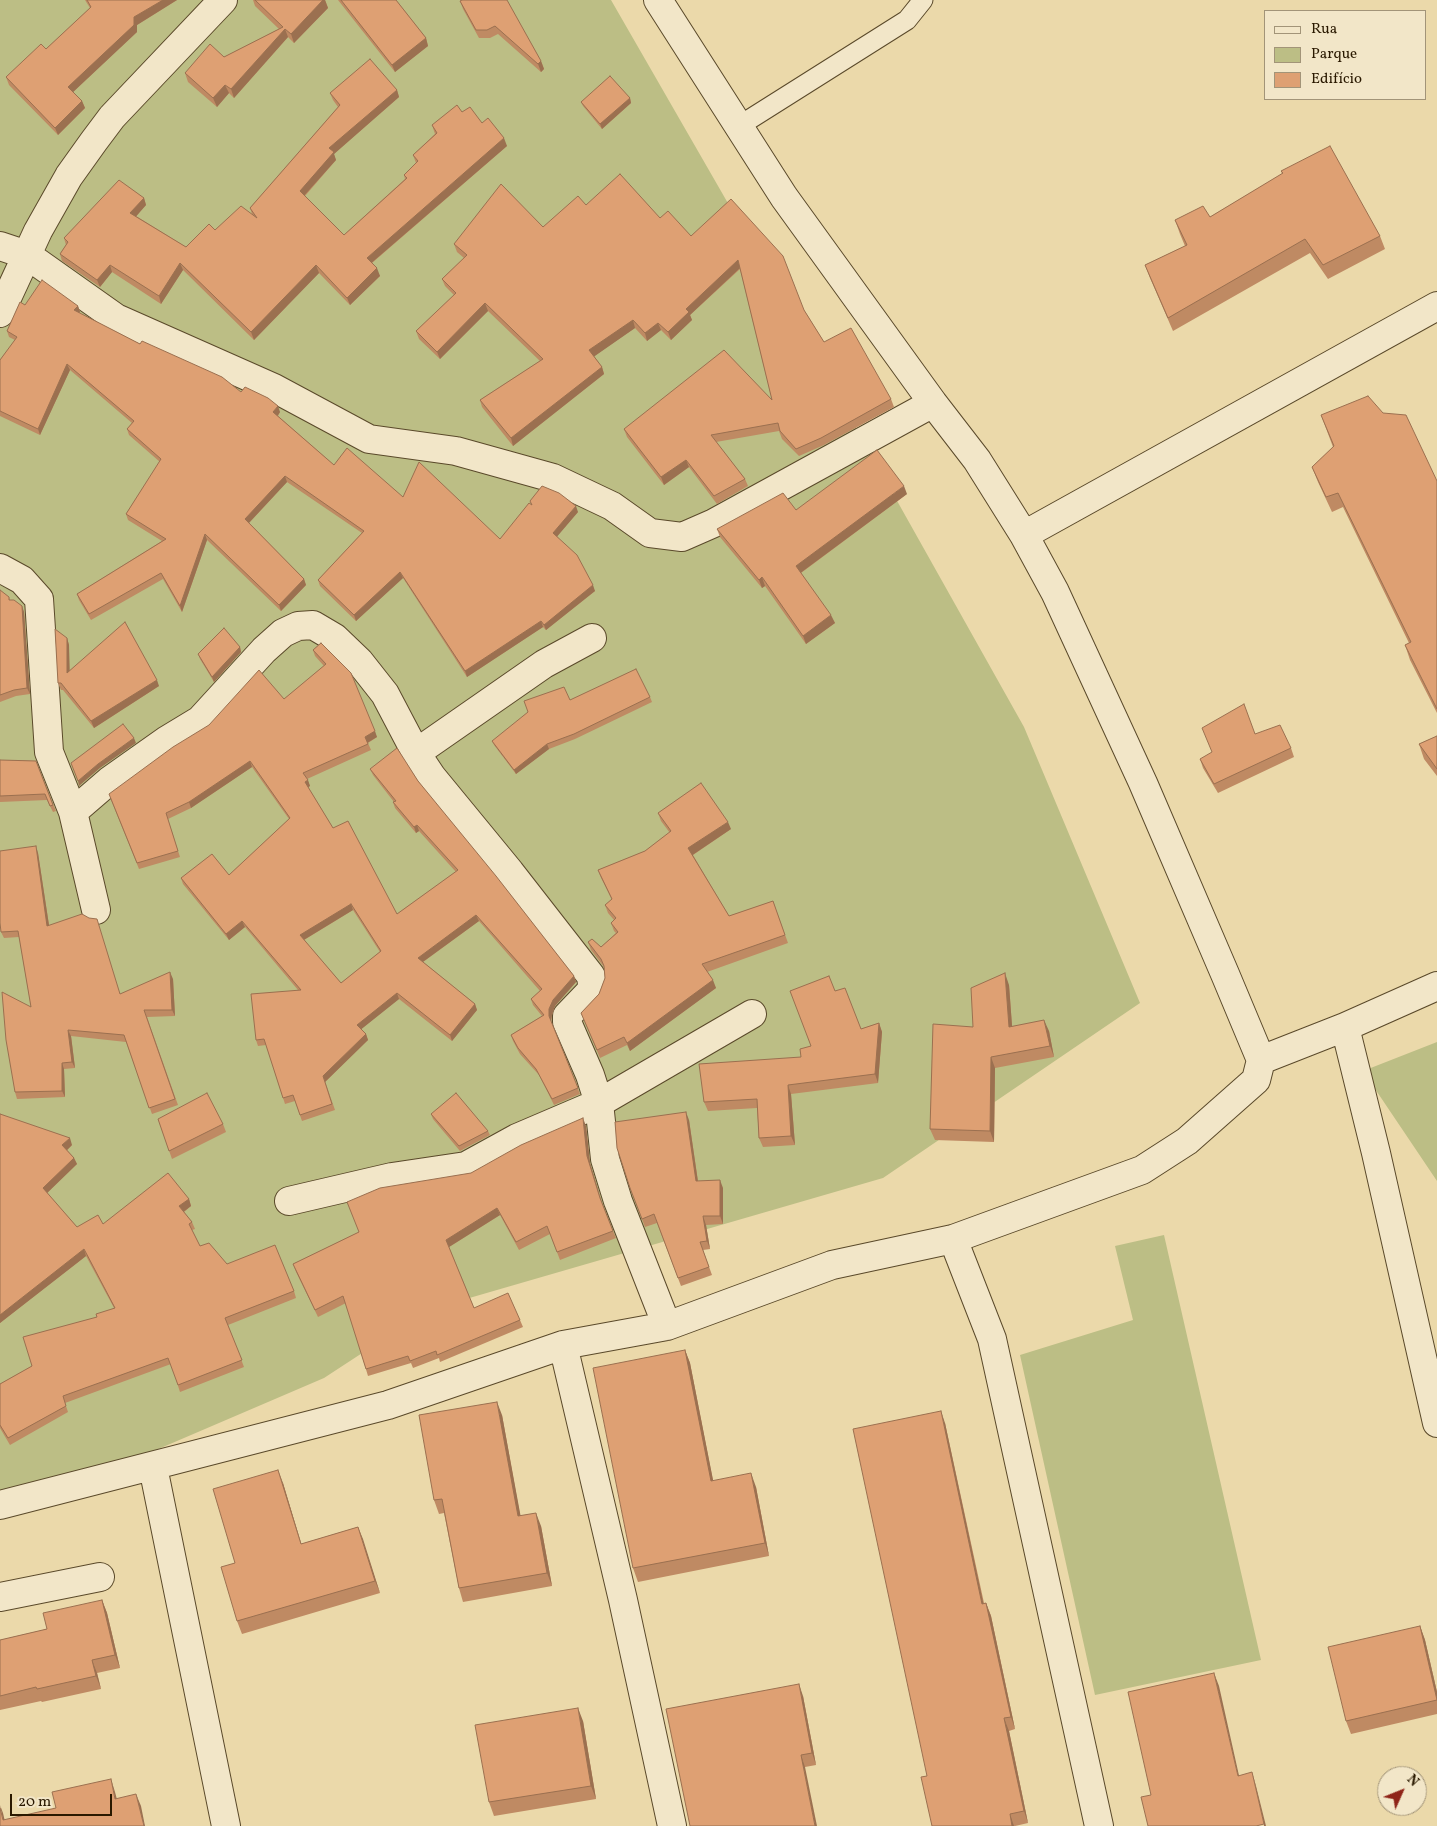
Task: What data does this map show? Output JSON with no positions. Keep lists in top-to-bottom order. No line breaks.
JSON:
{"legend":["Rua","Parque","Edifício"],"scale_bar":"20 m","north":"top right"}
